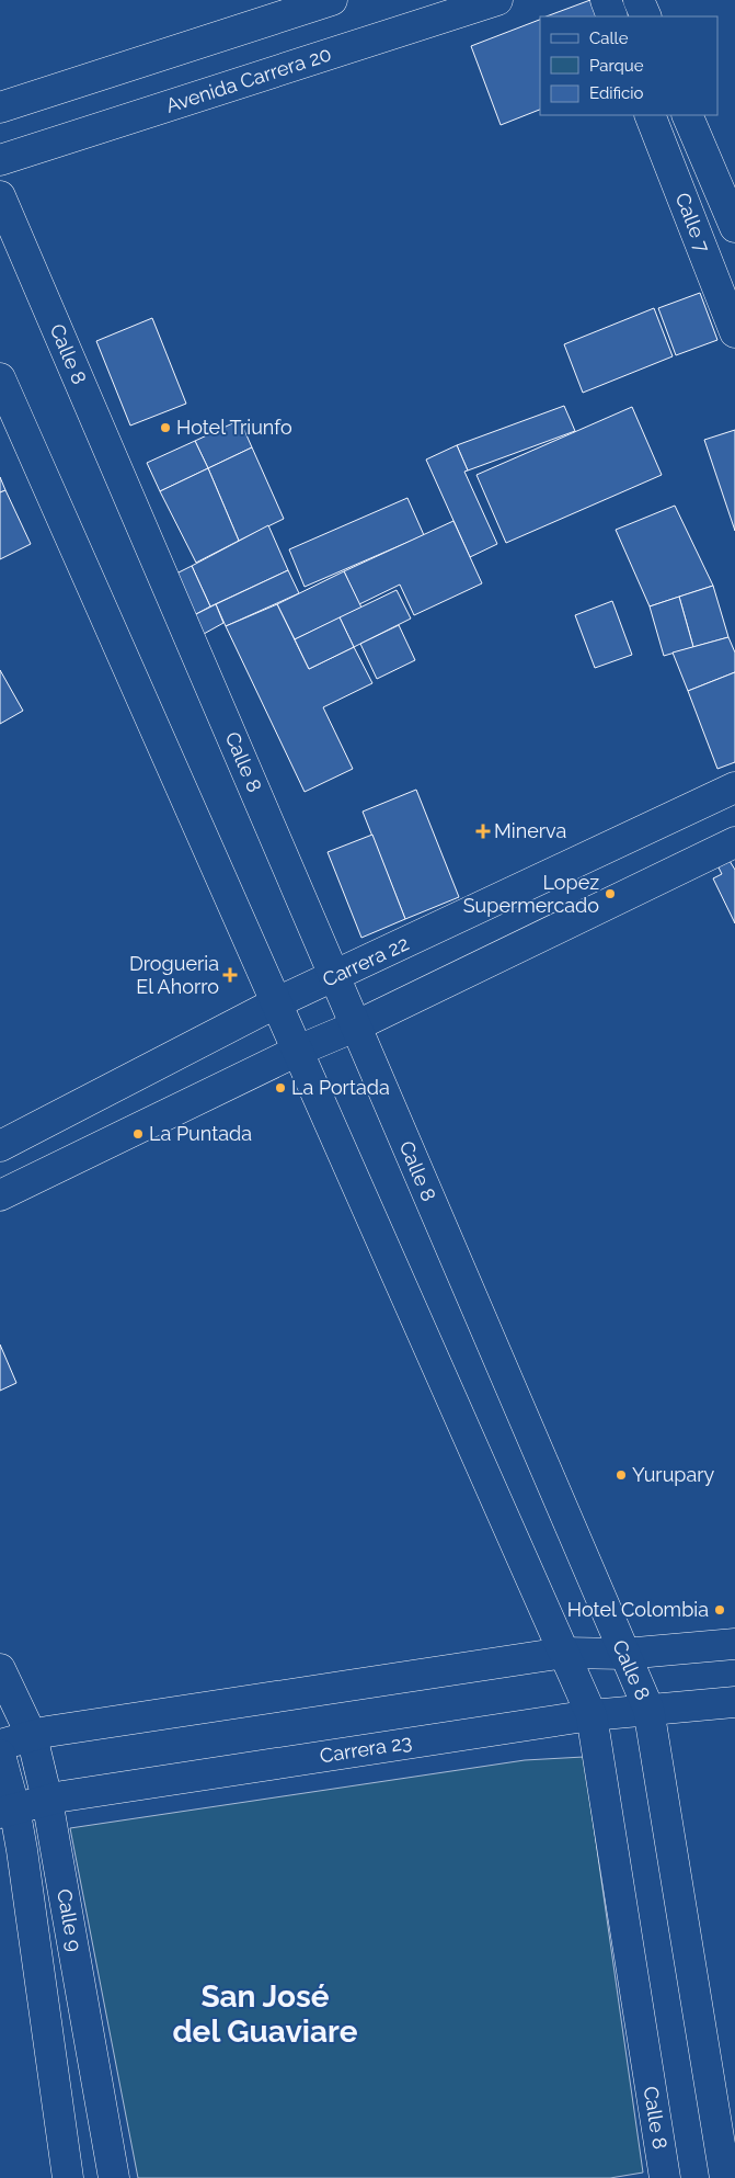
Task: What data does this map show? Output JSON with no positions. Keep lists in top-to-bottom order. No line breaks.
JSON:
{"streets":{"street":["Avenida Carrera 20","Calle 7","Calle 8","Carrera 22","Carrera 23","Calle 9"]},"crossings":[["Calle 8","Carrera 22"],["Calle 8","Carrera 23"],["Carrera 23","Calle 9"]],"districts":["San José del Guaviare"],"places":{"other":["Hotel Triunfo","Lopez Supermercado","La Portada","La Puntada","Yurupary","Hotel Colombia"],"health":["Minerva","Drogueria El Ahorro"]},"legend":["Calle","Parque","Edificio"]}
